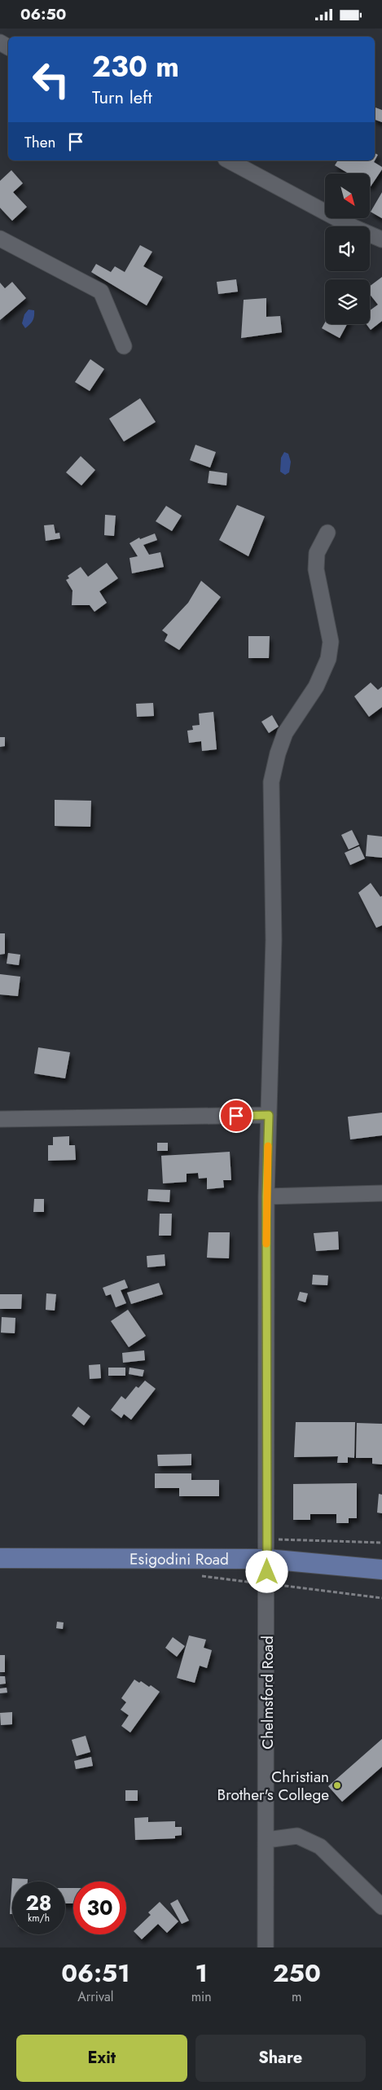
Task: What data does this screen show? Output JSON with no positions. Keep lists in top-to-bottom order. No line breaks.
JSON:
{"streets":{"main road":["Esigodini Road"],"street":["Chelmsford Road"]},"crossings":[["Esigodini Road","Chelmsford Road"]],"places":["Christian Brother's College"],"north":"bottom right","page":{"status":"06:50","turn":["230 m","Turn left"],"then":"Then","speed":"28 km/h","limit":"30","eta":["06:51","Arrival","1","min","250","m"],"buttons":["Exit","Share"]}}
